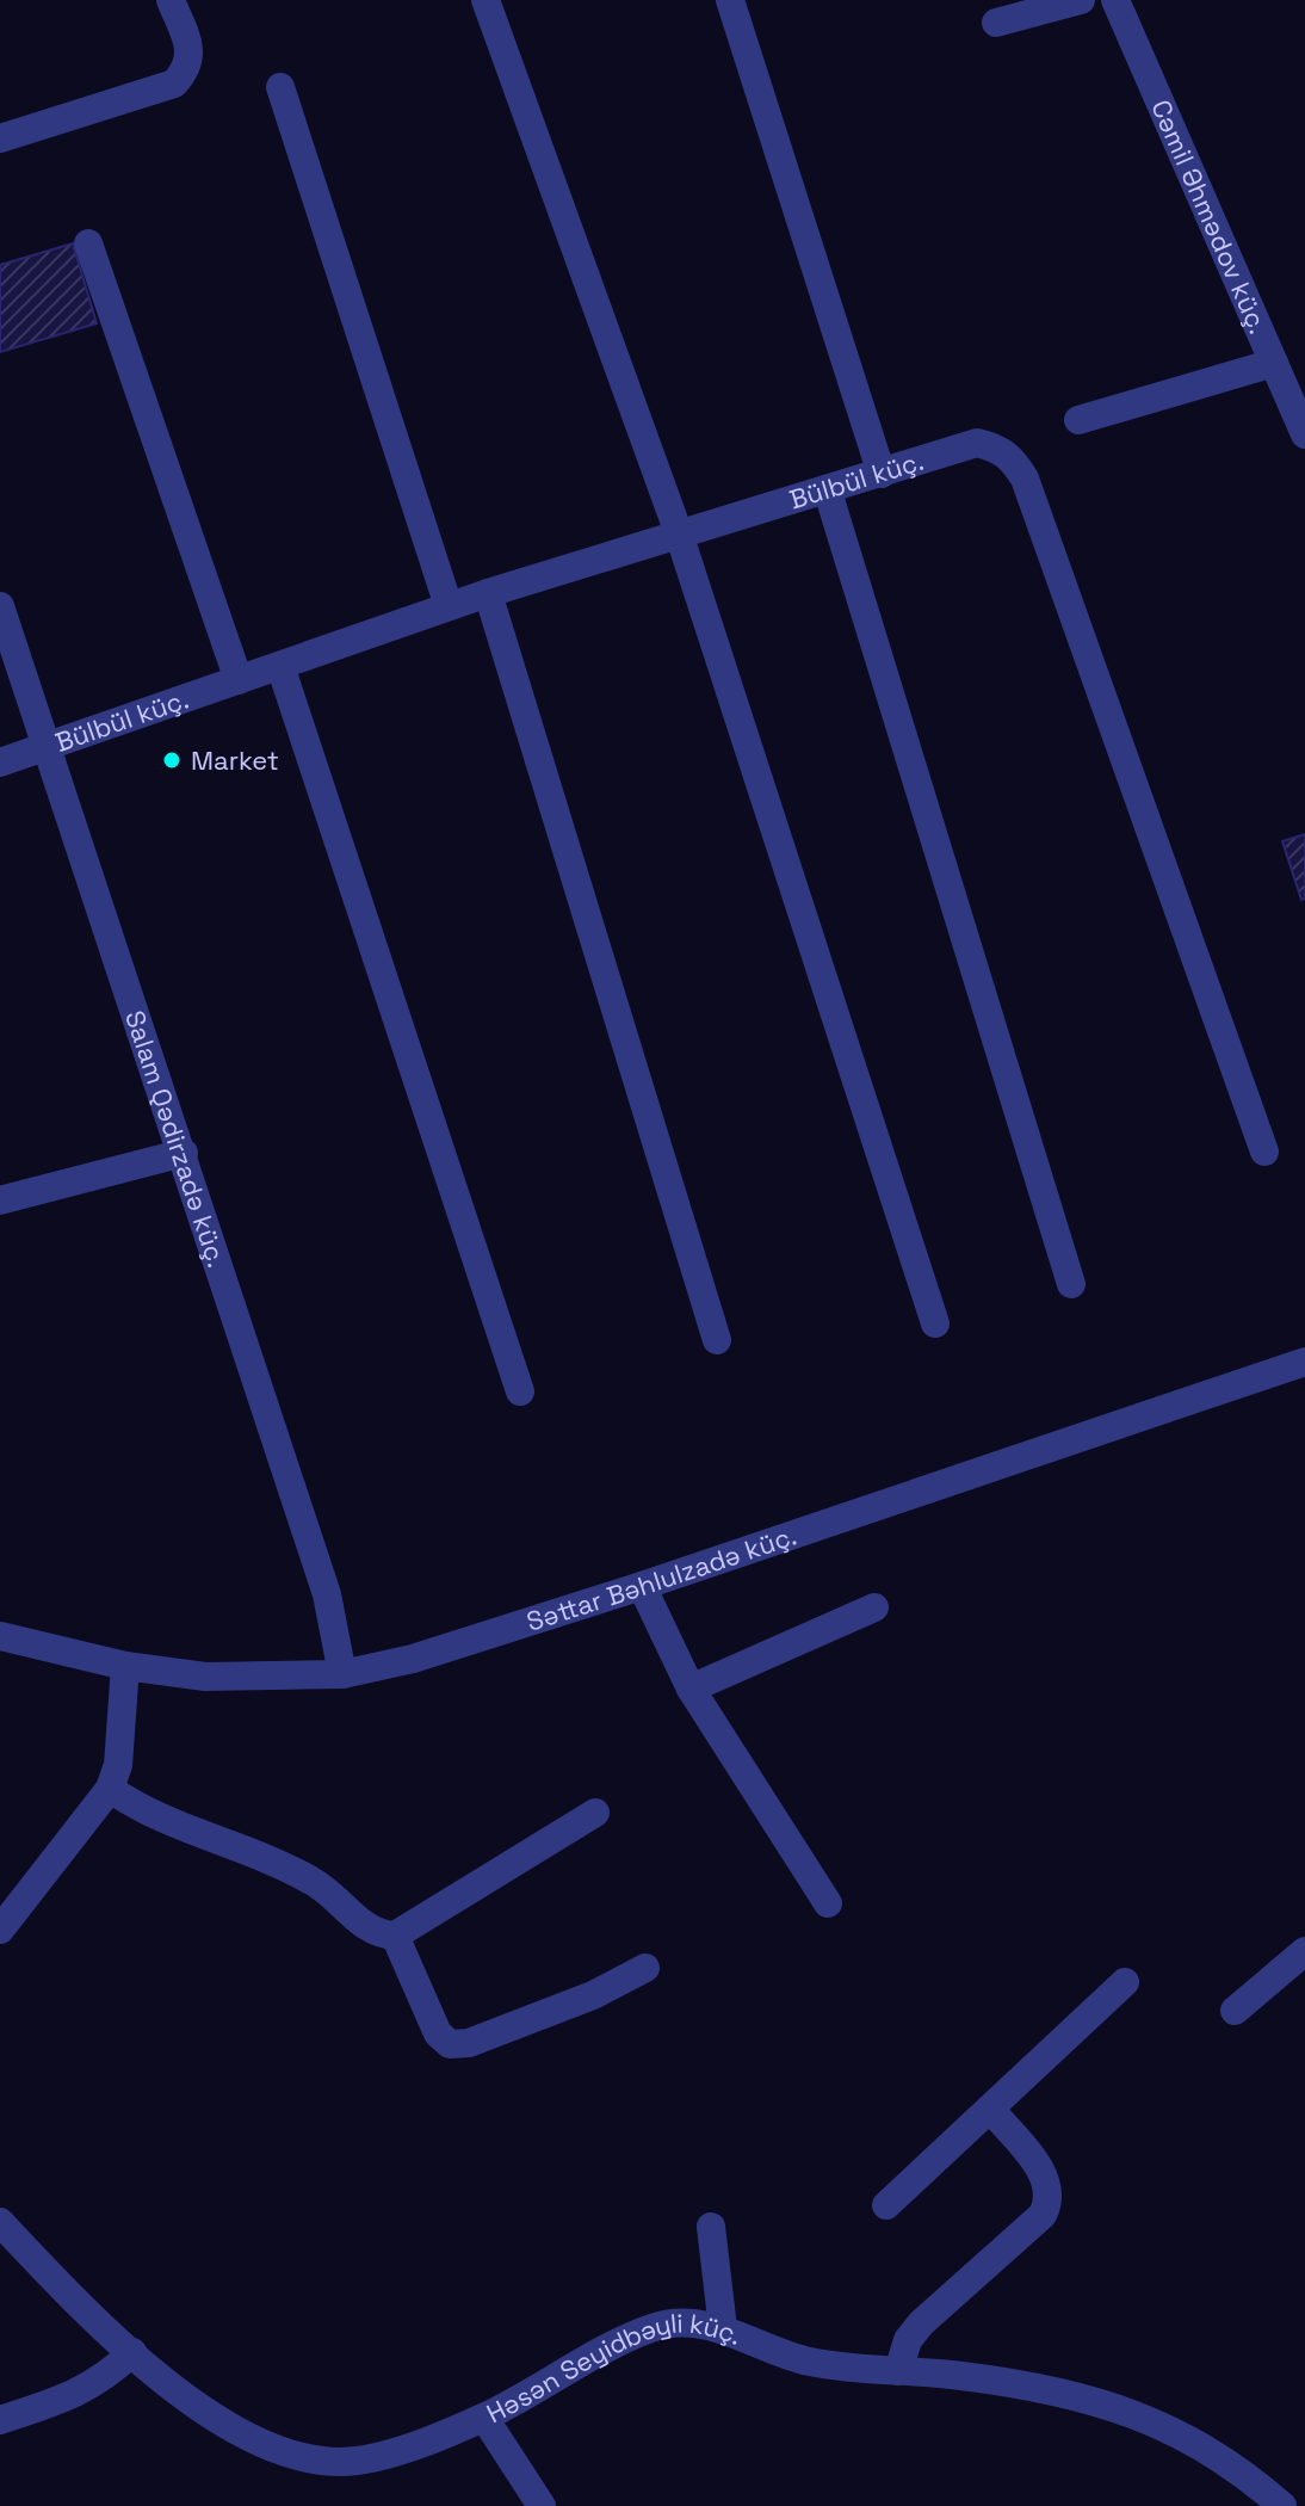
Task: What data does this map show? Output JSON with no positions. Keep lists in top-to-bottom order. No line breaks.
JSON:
{"streets":{"street":["Cəmil Əhmədov küç.","Bülbül küç.","Salam Qədirzadə küç.","Səttar Bəhlulzadə küç.","Həsən Seyidbəyli küç."]},"crossings":[["Bülbül küç.","Salam Qədirzadə küç."],["Salam Qədirzadə küç.","Səttar Bəhlulzadə küç."]],"places":["Market"]}
